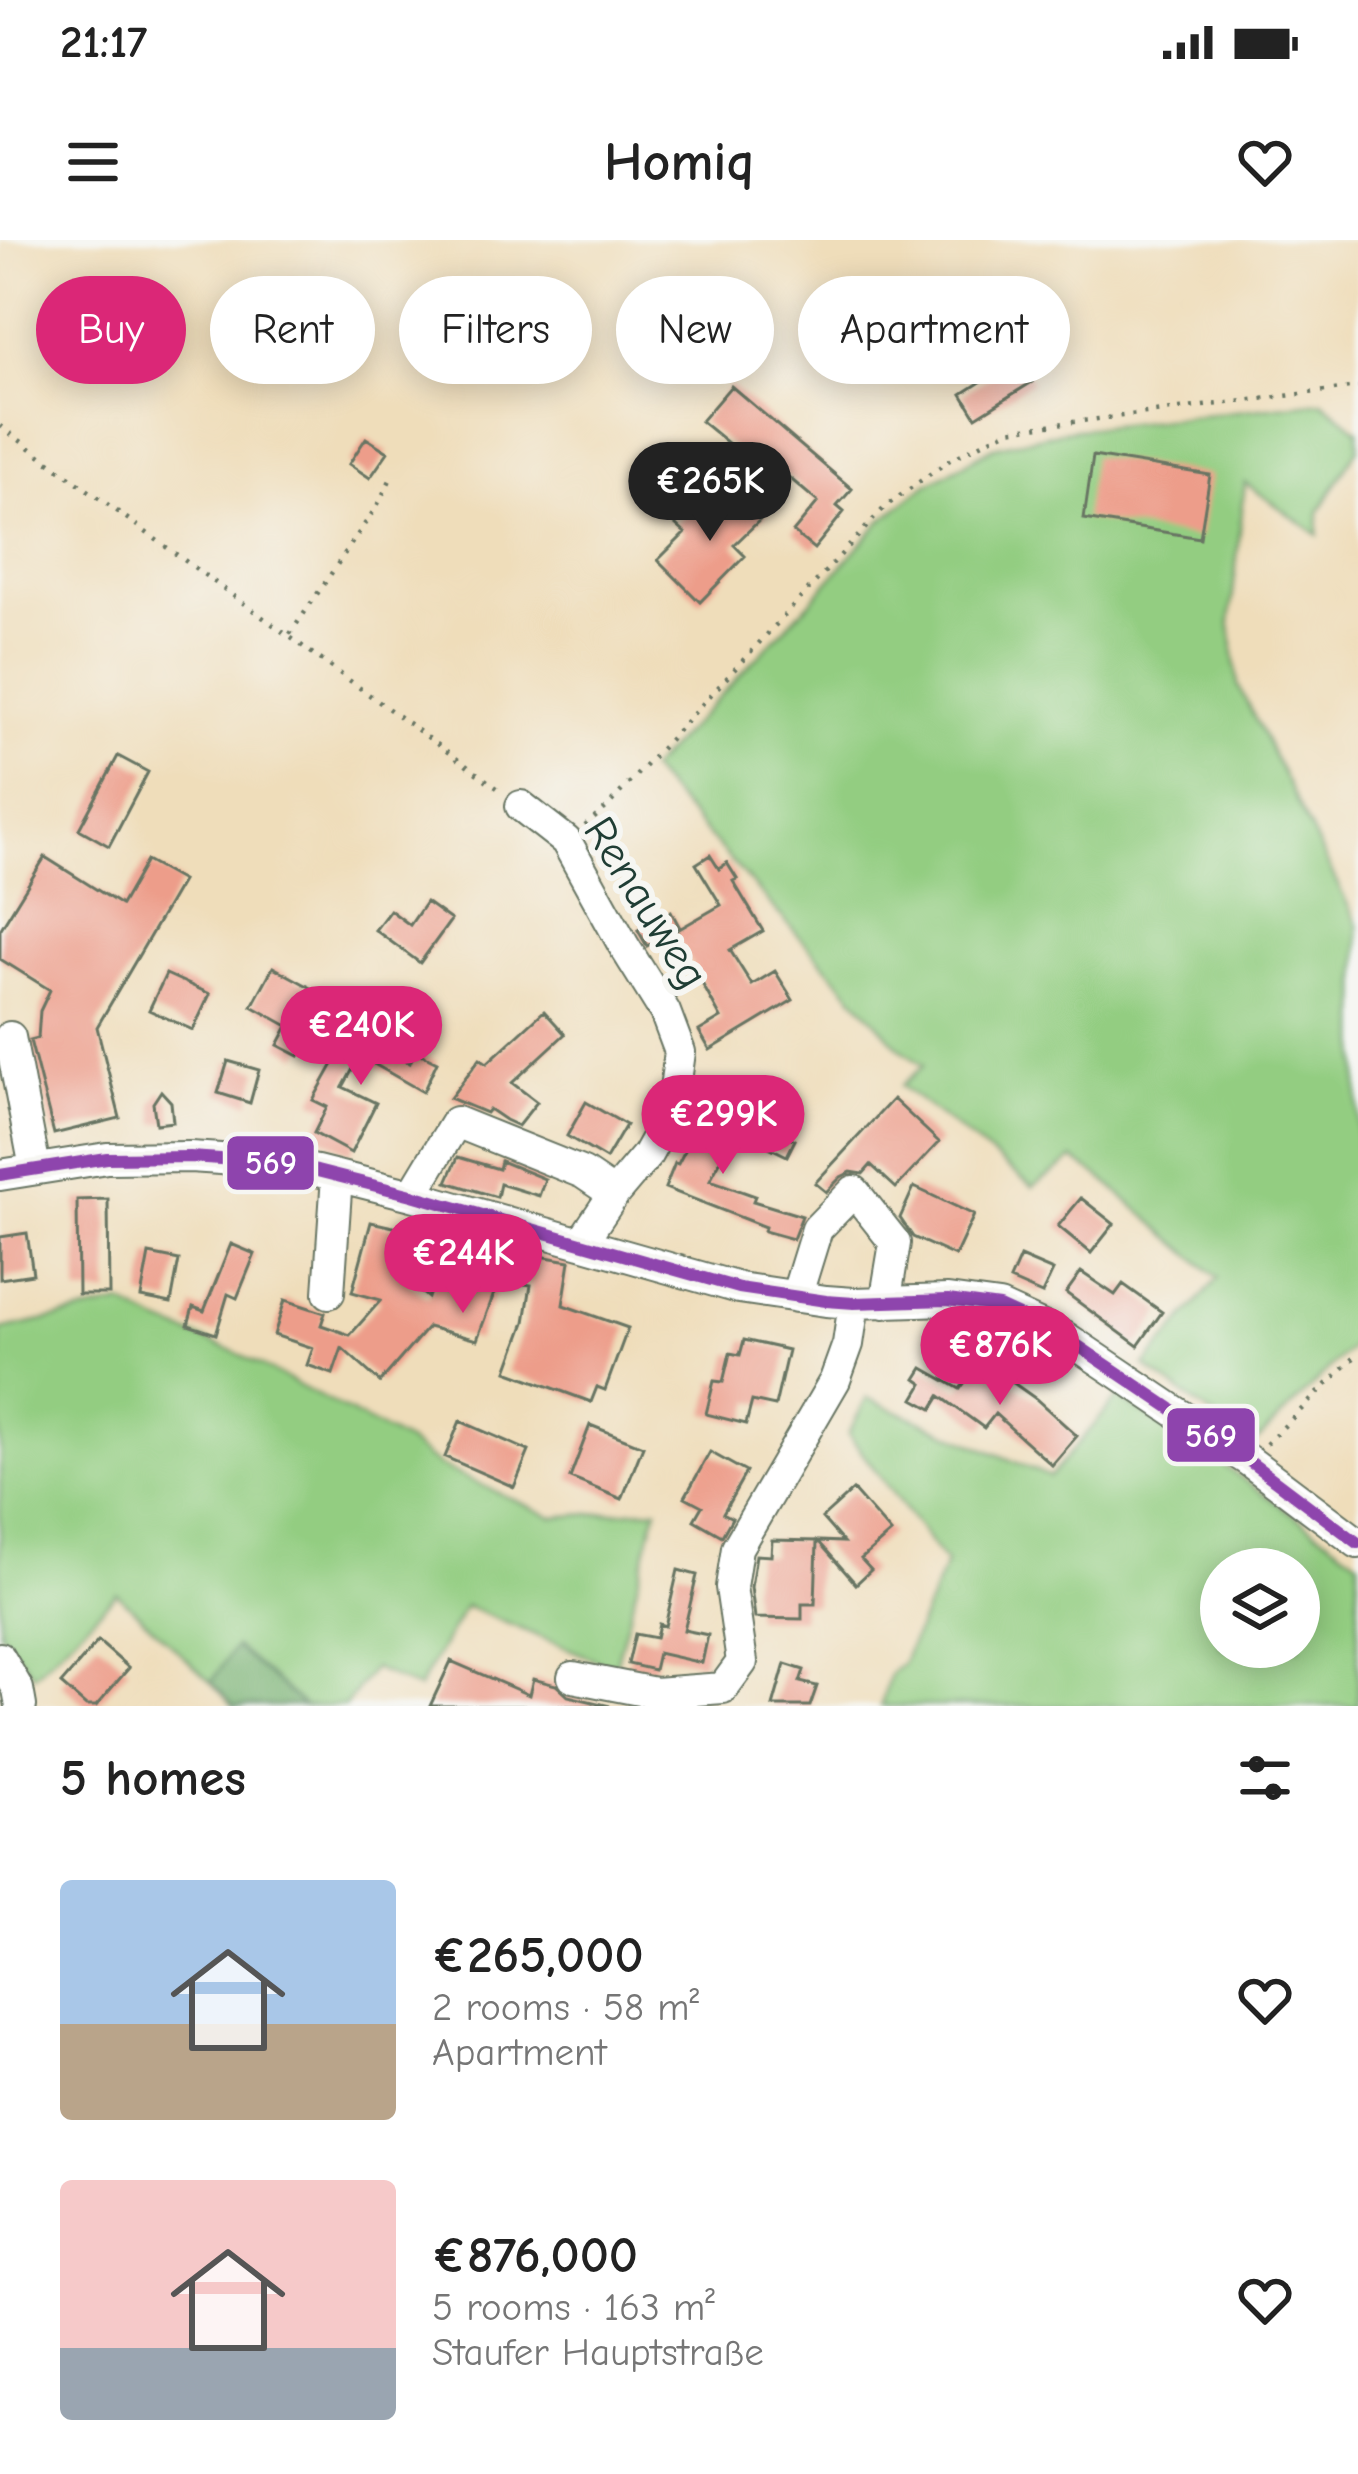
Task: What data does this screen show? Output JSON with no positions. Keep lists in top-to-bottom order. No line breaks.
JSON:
{"streets":{"street":["Renauweg"]},"lines":["transit line 569"],"page":{"status":"21:17","header":"Homiq","chip":["Buy","Rent","Filters","New","Apartment"],"price":["€265K","€240K","€299K","€244K","€876K"],"heading":"5 homes","list":[{"name":"€265,000","note":"2 rooms · 58 m² · Apartment"},{"name":"€876,000","note":"5 rooms · 163 m² · Staufer Hauptstraße"}]}}
